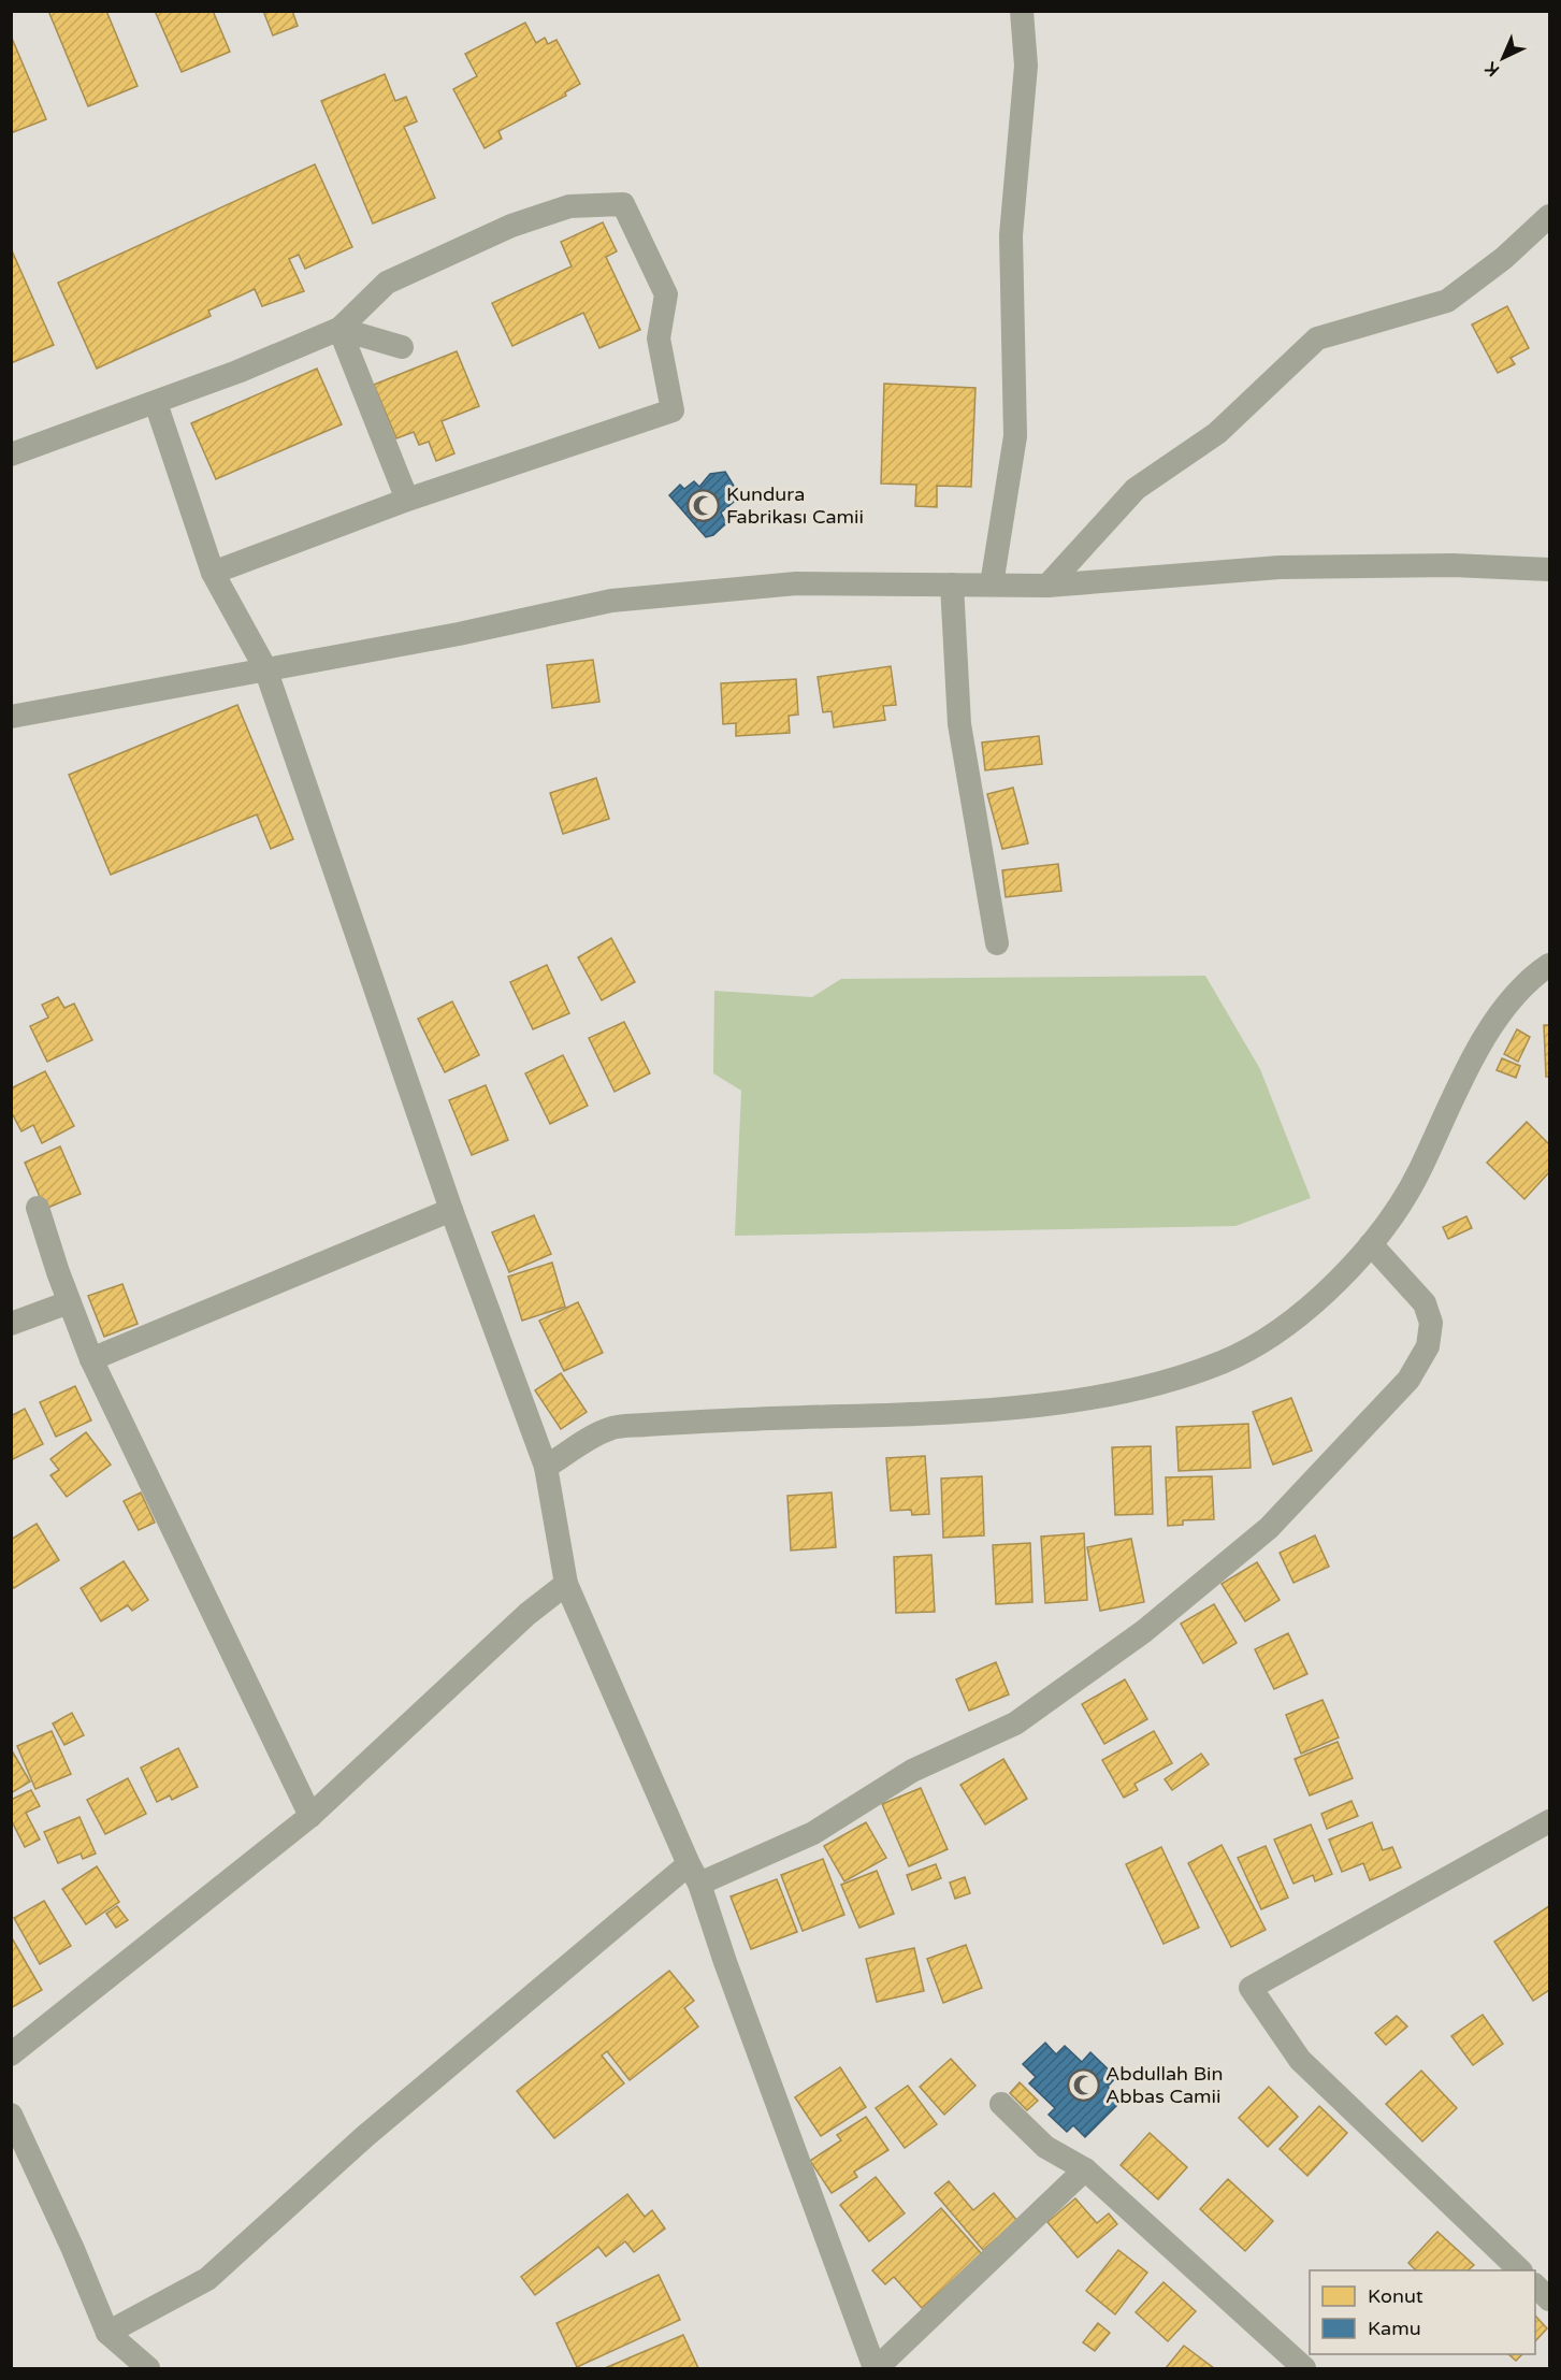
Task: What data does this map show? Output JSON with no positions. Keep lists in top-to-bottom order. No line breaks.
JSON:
{"places":{"mosque":["Kundura Fabrikası Camii","Abdullah Bin Abbas Camii"]},"legend":["Konut","Kamu"],"north":"bottom left"}
